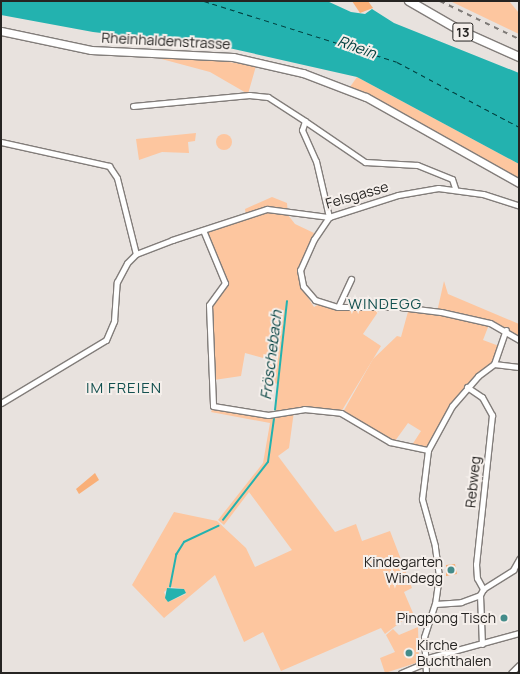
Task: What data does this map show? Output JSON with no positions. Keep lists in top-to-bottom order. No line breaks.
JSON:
{"streets":{"main road":["13","Rheinhaldenstrasse"],"street":["Felsgasse","Rebweg"]},"districts":["WINDEGG","IM FREIEN"],"water":["Rhein","Fröschebach"],"places":["Kindegarten Windegg","Pingpong Tisch","Kirche Buchthalen"]}
